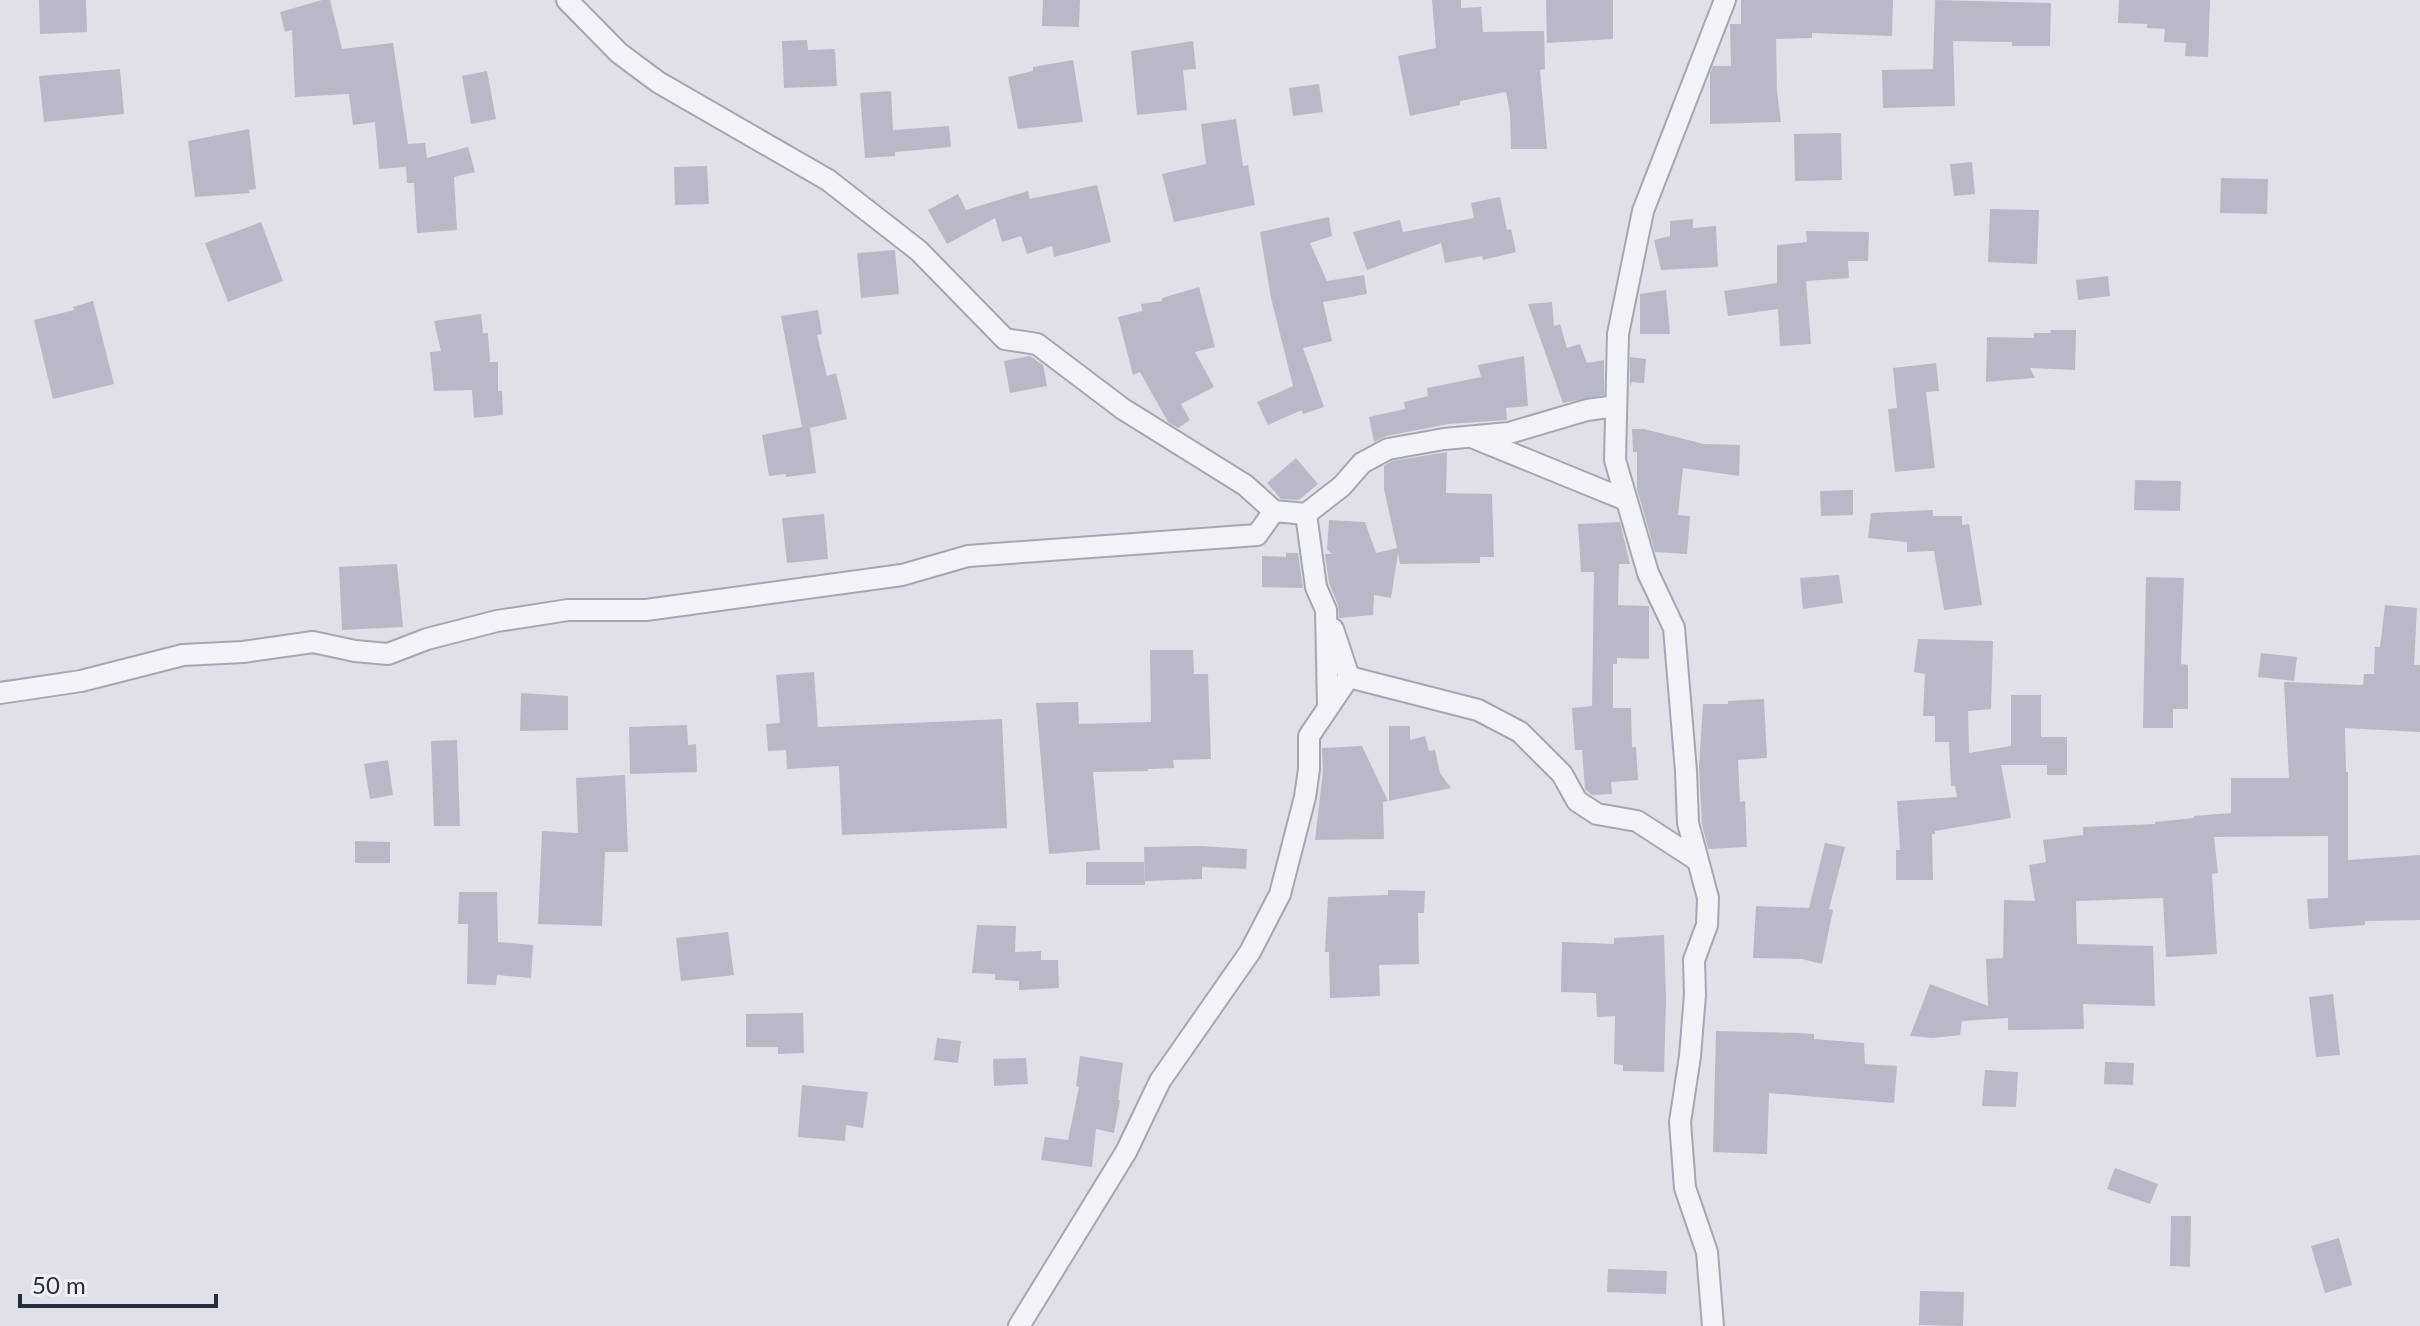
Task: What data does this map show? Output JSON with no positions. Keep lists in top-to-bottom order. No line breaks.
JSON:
{"scale_bar":"50 m"}
